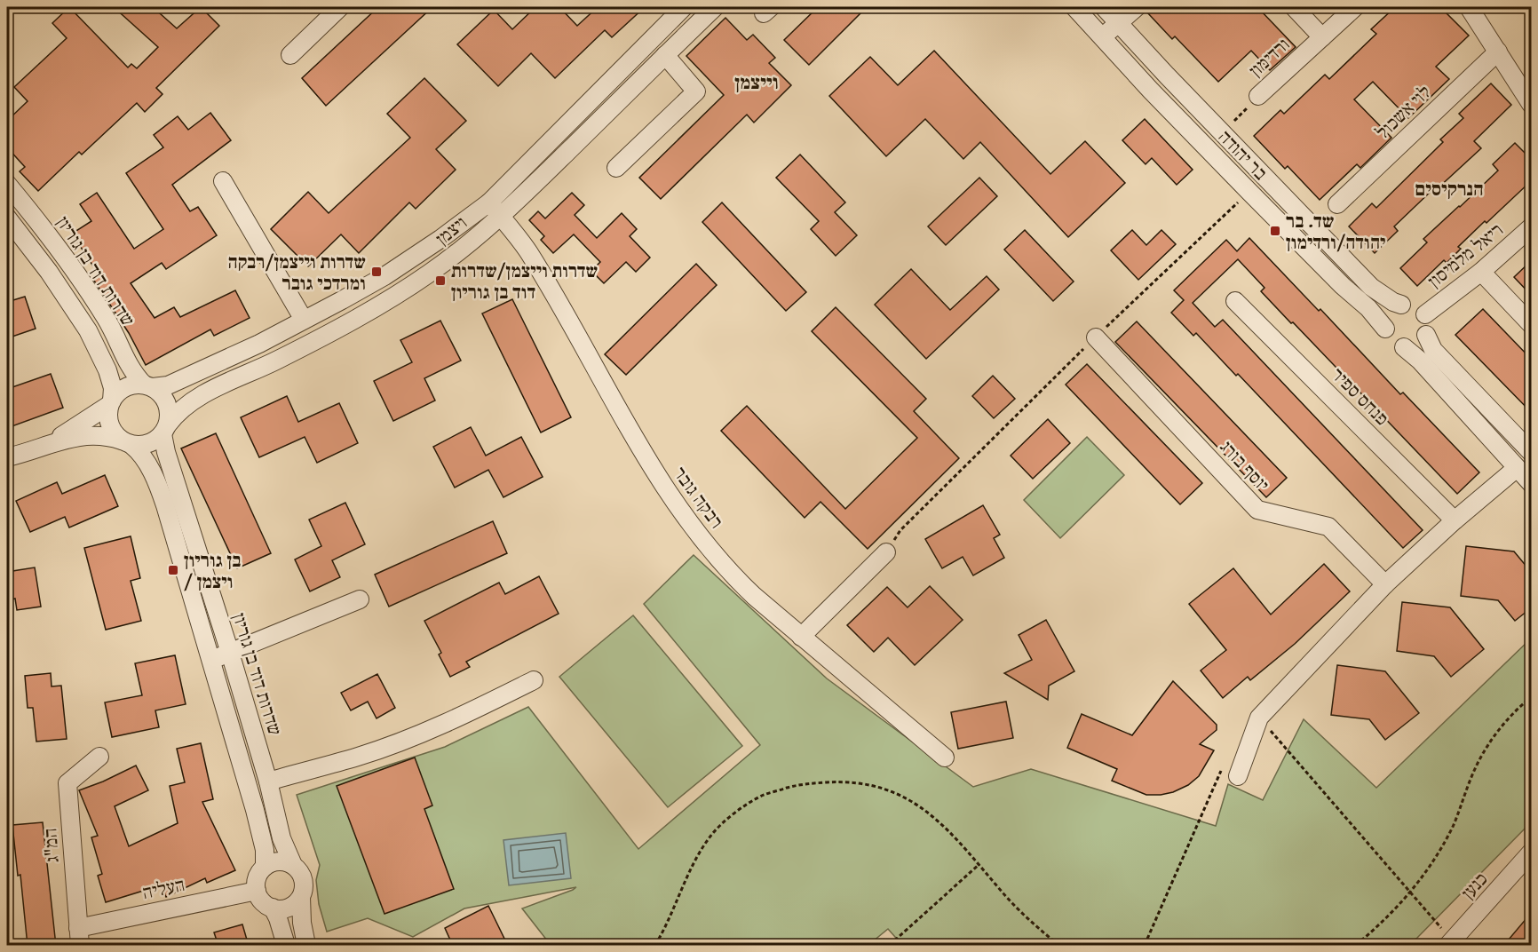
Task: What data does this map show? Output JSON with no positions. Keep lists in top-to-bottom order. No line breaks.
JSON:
{"streets":{"street":["ורדימון","לוי אשכול","בר יהודה","ויצמן","ריאל מלמיסון","שדרות דוד בן גוריון","פנחס ספיר","יוסף בורג","רבקה גובר","המ\"ג","כנען","העליה"]},"crossings":[["בר יהודה","ריאל מלמיסון"],["ויצמן","שדרות דוד בן גוריון"],["ויצמן","רבקה גובר"],["שדרות דוד בן גוריון","העליה"],["המ\"ג","העליה"]],"districts":["וייצמן","הנרקיסים"],"places":{"transit":["שד. בר יהודה/ורדימון","שדרות וייצמן/רבקה ומרדכי גובר","שדרות וייצמן/שדרות דוד בן גוריון","בן גוריון / ויצמן"]}}
